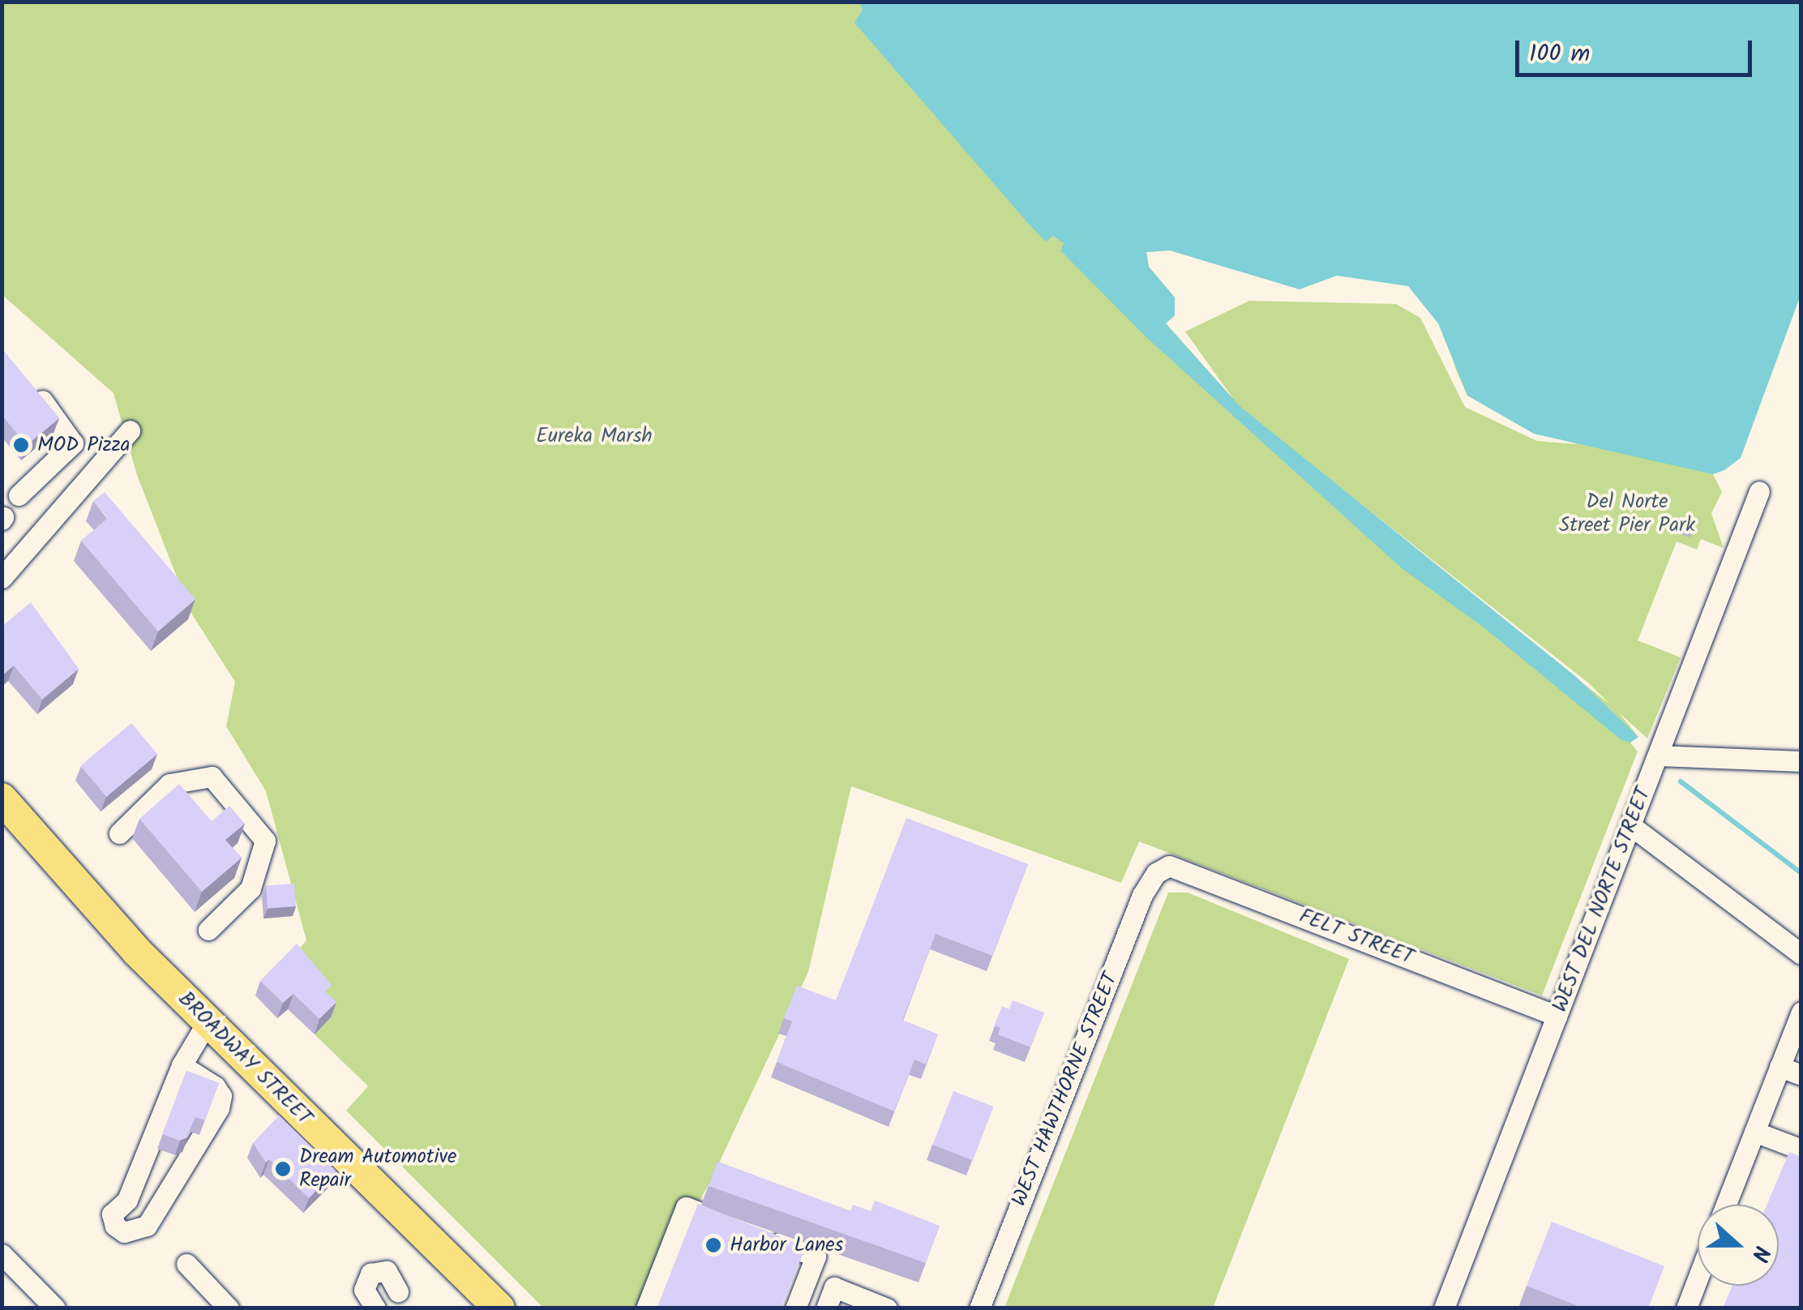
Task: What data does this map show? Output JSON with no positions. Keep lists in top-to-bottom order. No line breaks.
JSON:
{"streets":{"highway":["BROADWAY STREET"],"street":["WEST DEL NORTE STREET","FELT STREET","WEST HAWTHORNE STREET"]},"crossings":[["WEST DEL NORTE STREET","FELT STREET"],["FELT STREET","WEST HAWTHORNE STREET"]],"parks":["Eureka Marsh","Del Norte Street Pier Park"],"places":["MOD Pizza","Dream Automotive Repair","Harbor Lanes"],"scale_bar":"100 m","north":"right"}
